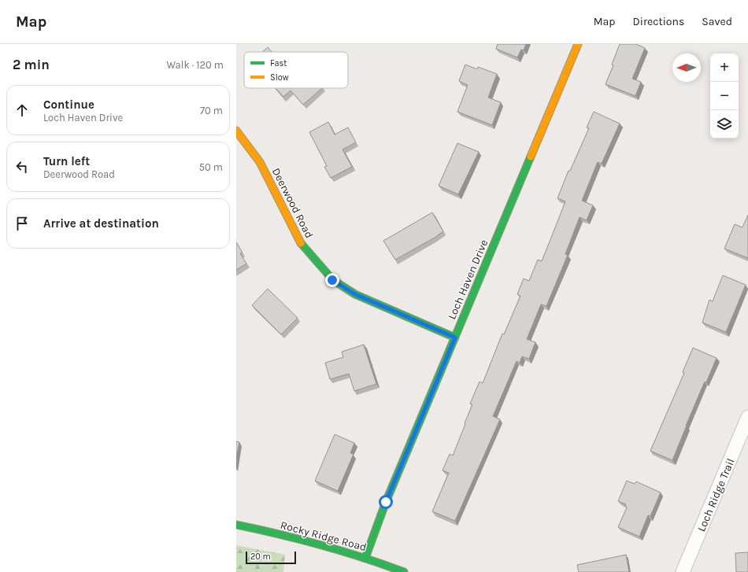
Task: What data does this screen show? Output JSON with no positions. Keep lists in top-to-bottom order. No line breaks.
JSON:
{"streets":{"street":["Deerwood Road","Loch Haven Drive","Loch Ridge Trail","Rocky Ridge Road"]},"crossings":[["Deerwood Road","Loch Haven Drive"],["Loch Haven Drive","Rocky Ridge Road"]],"legend":["Fast","Slow"],"scale_bar":"20 m","north":"left","page":{"header":"Map","nav":["Map","Directions","Saved"],"heading":["2 min","Walk · 120 m"],"map_buttons":["+","−"],"list":[["Continue","Loch Haven Drive","70 m"],["Turn left","Deerwood Road","50 m"],"Arrive at destination"],"scale":"20 m"}}
